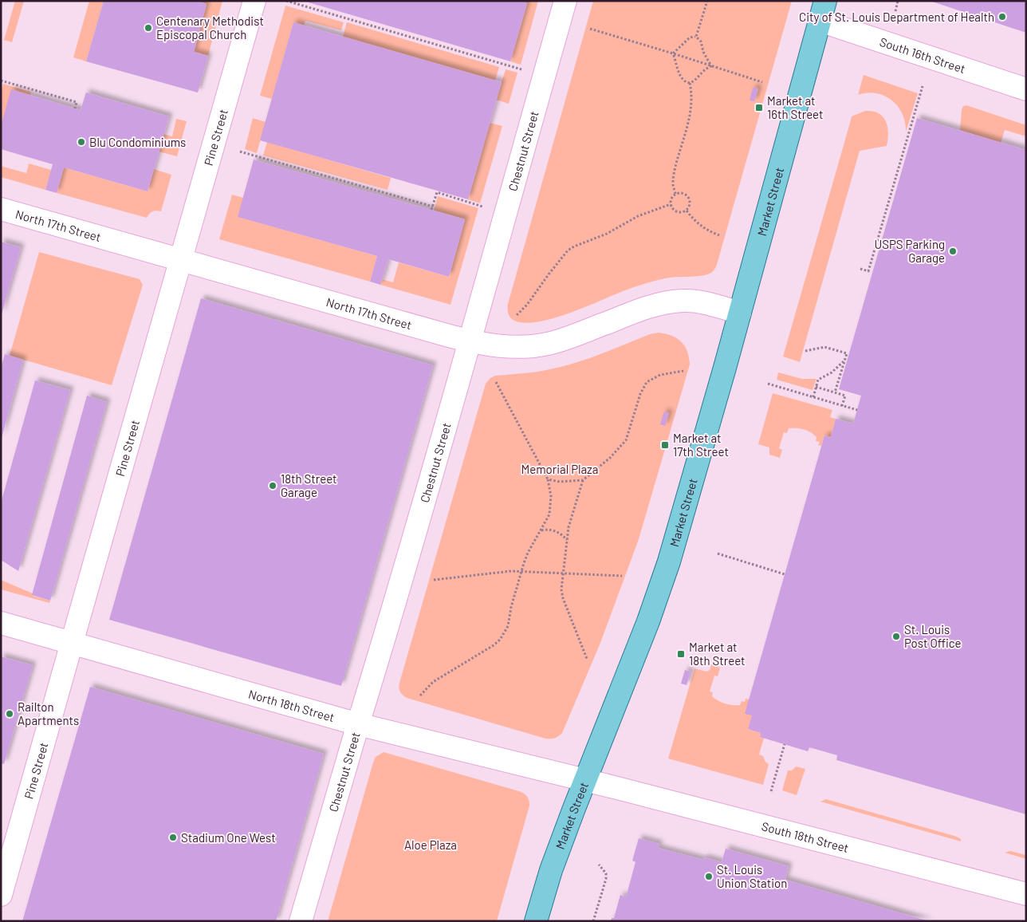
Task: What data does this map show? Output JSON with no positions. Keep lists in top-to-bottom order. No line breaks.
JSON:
{"streets":{"main road":["Market Street"],"street":["South 16th Street","Pine Street","Chestnut Street","North 17th Street","North 18th Street","South 18th Street"]},"crossings":[["South 16th Street","Market Street"],["Pine Street","North 17th Street"],["Pine Street","North 18th Street"],["Chestnut Street","North 17th Street"],["Chestnut Street","North 18th Street"],["Market Street","North 17th Street"],["Market Street","North 18th Street"],["Market Street","South 18th Street"],["North 18th Street","South 18th Street"]],"parks":["Memorial Plaza","Aloe Plaza"],"places":{"other":["City of St. Louis Department of Health","Centenary Methodist Episcopal Church","Blu Condominiums","USPS Parking Garage","18th Street Garage","St. Louis Post Office","Railton Apartments","Stadium One West","St. Louis Union Station"],"transit":["Market at 16th Street","Market at 17th Street","Market at 18th Street"]}}
